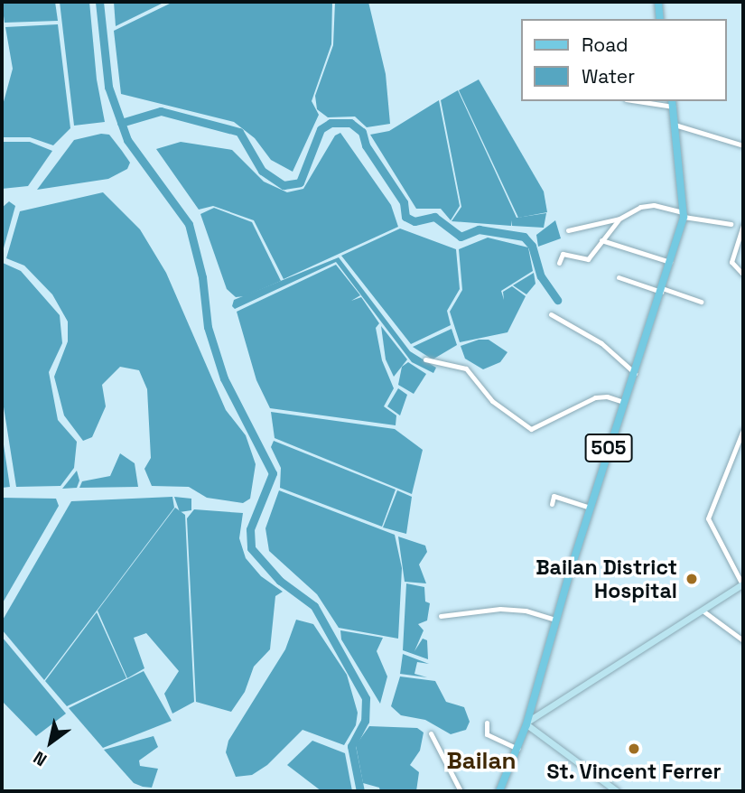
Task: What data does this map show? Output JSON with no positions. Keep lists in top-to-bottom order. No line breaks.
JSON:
{"streets":{"main road":["505"]},"districts":["Bailan"],"places":["Bailan District Hospital","St. Vincent Ferrer"],"legend":["Road","Water"],"north":"bottom left"}
